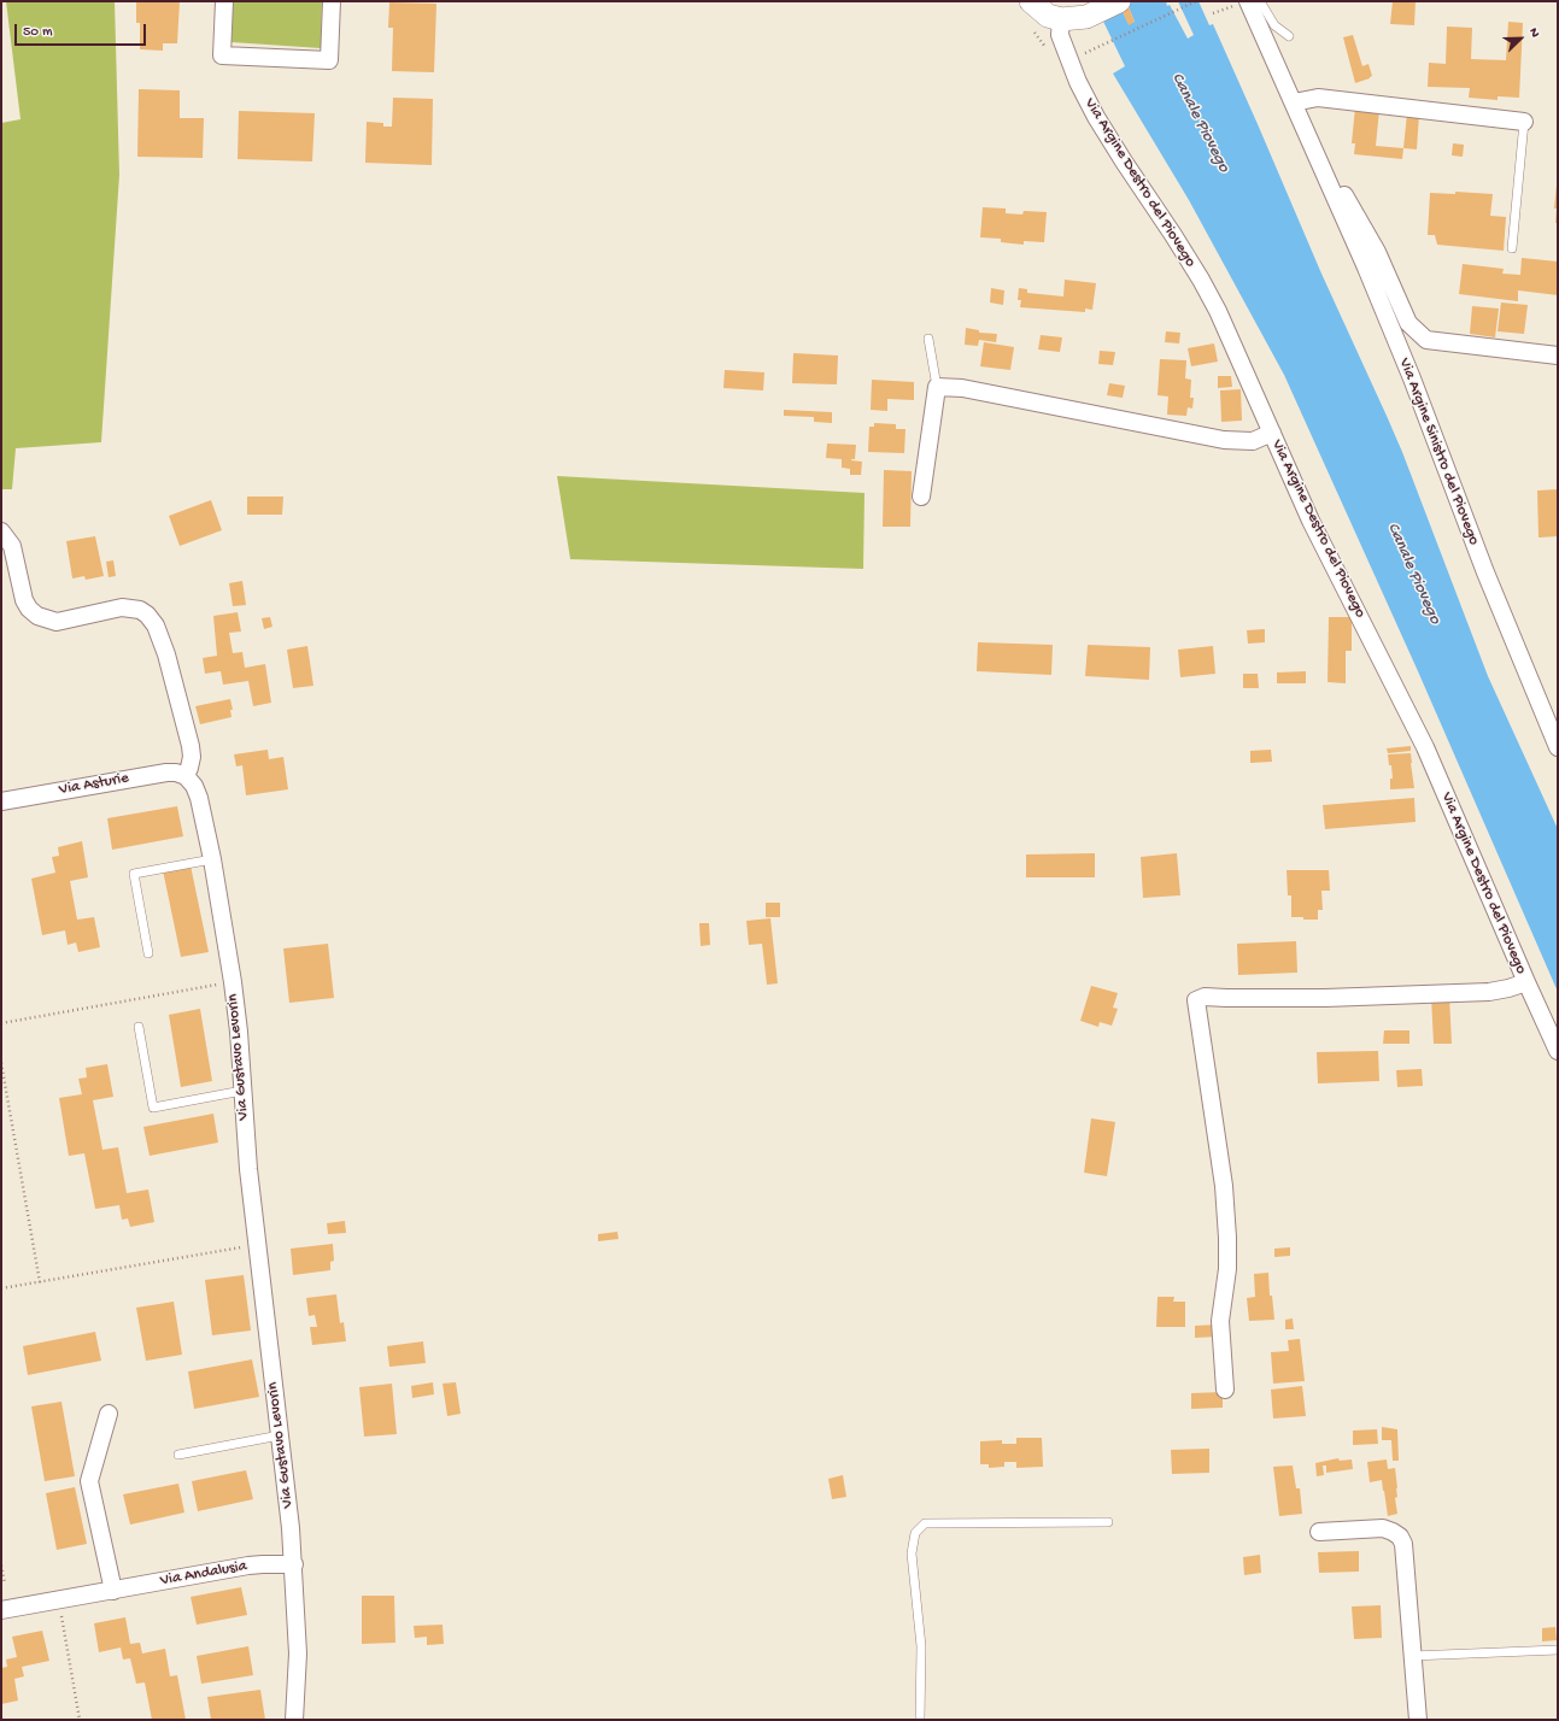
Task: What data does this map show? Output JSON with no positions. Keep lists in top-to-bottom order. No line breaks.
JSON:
{"streets":{"street":["Via Argine Destro del Piovego","Via Argine Sinistro del Piovego","Via Asturie","Via Gustavo Levorin","Via Andalusia"]},"crossings":[["Via Asturie","Via Gustavo Levorin"],["Via Gustavo Levorin","Via Andalusia"]],"water":["Canale Piovego"],"scale_bar":"50 m","north":"top right"}
